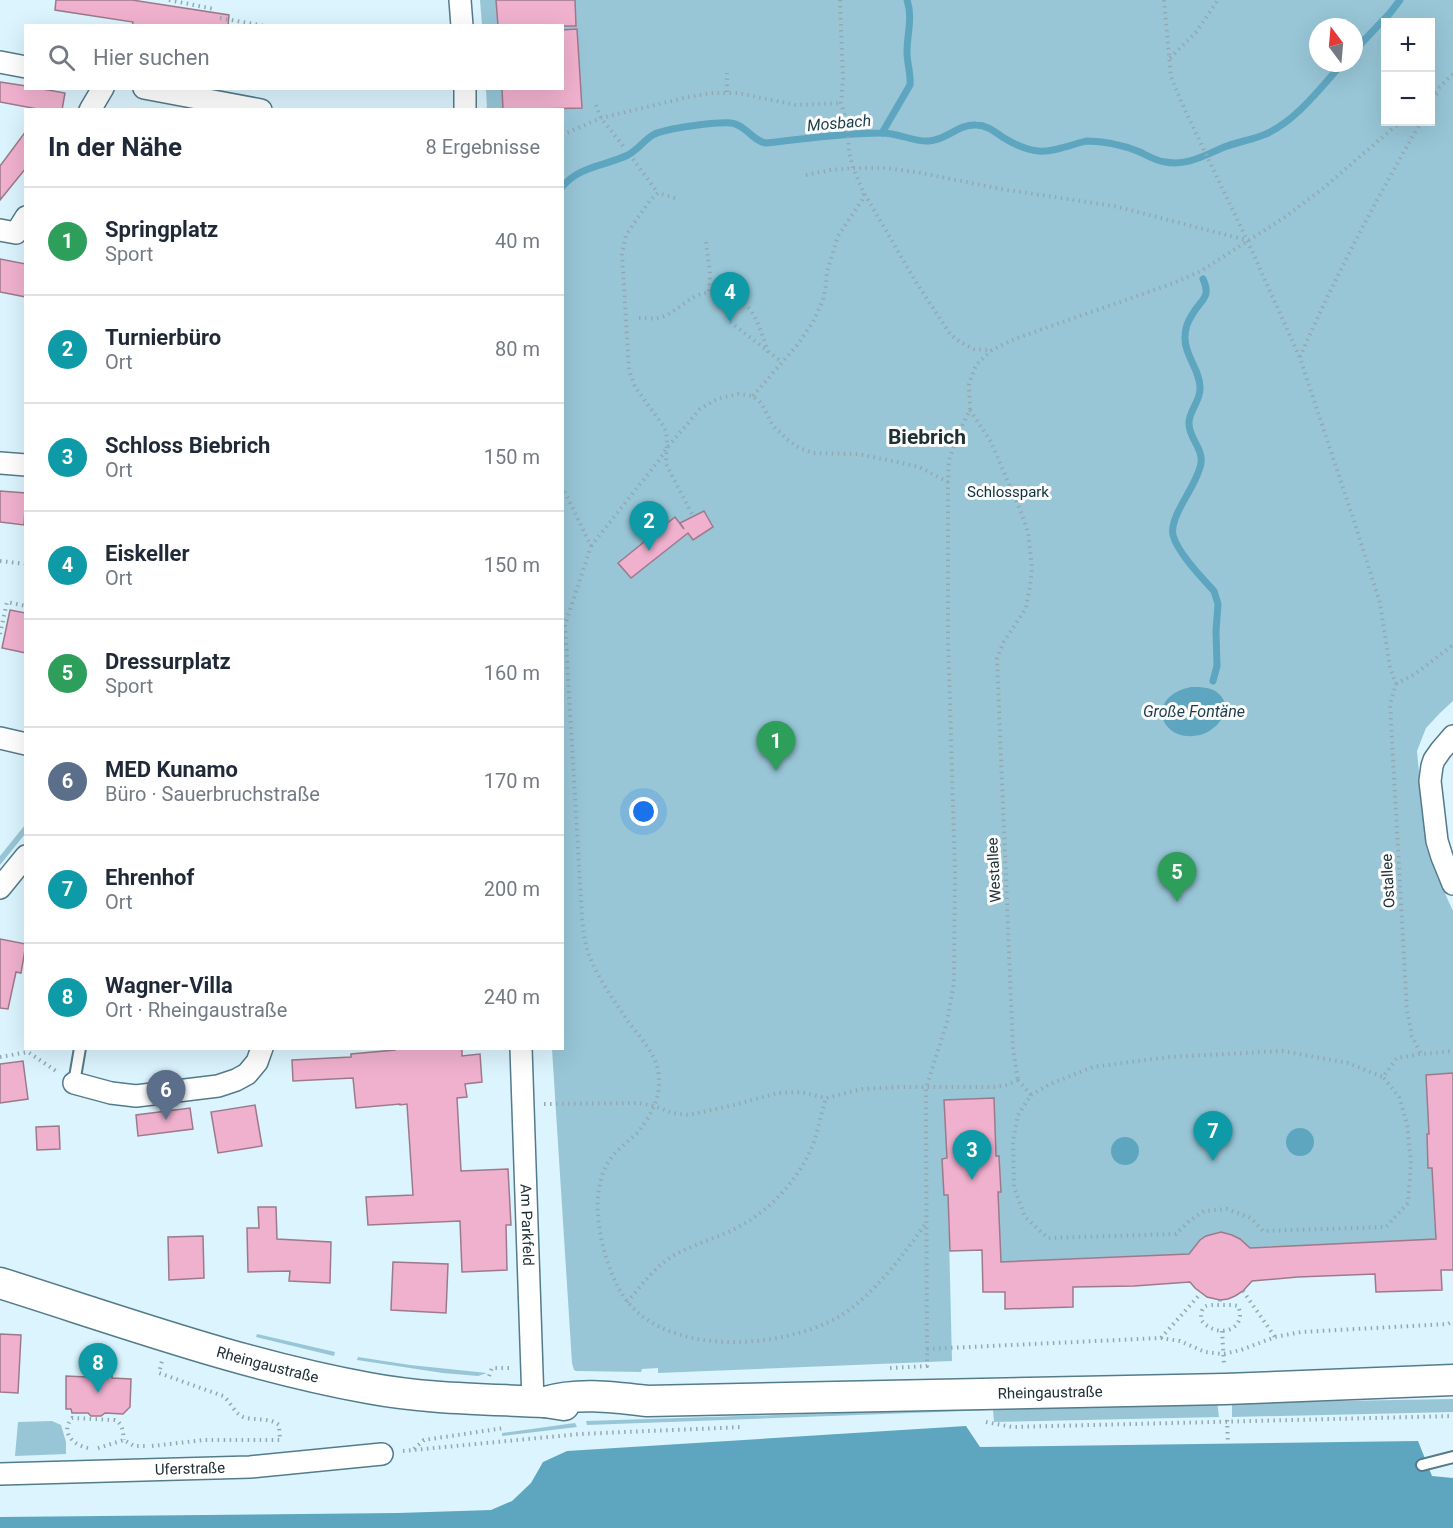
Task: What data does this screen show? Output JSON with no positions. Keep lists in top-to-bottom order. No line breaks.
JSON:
{"streets":{"street":["Am Parkfeld","Rheingaustraße","Uferstraße"],"path":["Westallee","Ostallee"]},"crossings":[["Am Parkfeld","Rheingaustraße"]],"districts":["Biebrich"],"water":["Mosbach","Große Fontäne"],"parks":["Schlosspark"],"north":"top","page":{"map_buttons":["+","−"],"search":"Hier suchen","heading":["In der Nähe","8 Ergebnisse"],"list":[{"mark":"1","name":"Springplatz","note":"Sport","value":"40 m"},{"mark":"2","name":"Turnierbüro","note":"Ort","value":"80 m"},{"mark":"3","name":"Schloss Biebrich","note":"Ort","value":"150 m"},{"mark":"4","name":"Eiskeller","note":"Ort","value":"150 m"},{"mark":"5","name":"Dressurplatz","note":"Sport","value":"160 m"},{"mark":"6","name":"MED Kunamo","note":"Büro · Sauerbruchstraße","value":"170 m"},{"mark":"7","name":"Ehrenhof","note":"Ort","value":"200 m"},{"mark":"8","name":"Wagner-Villa","note":"Ort · Rheingaustraße","value":"240 m"}],"pins":["4","2","1","5","6","7","3","8"]}}
